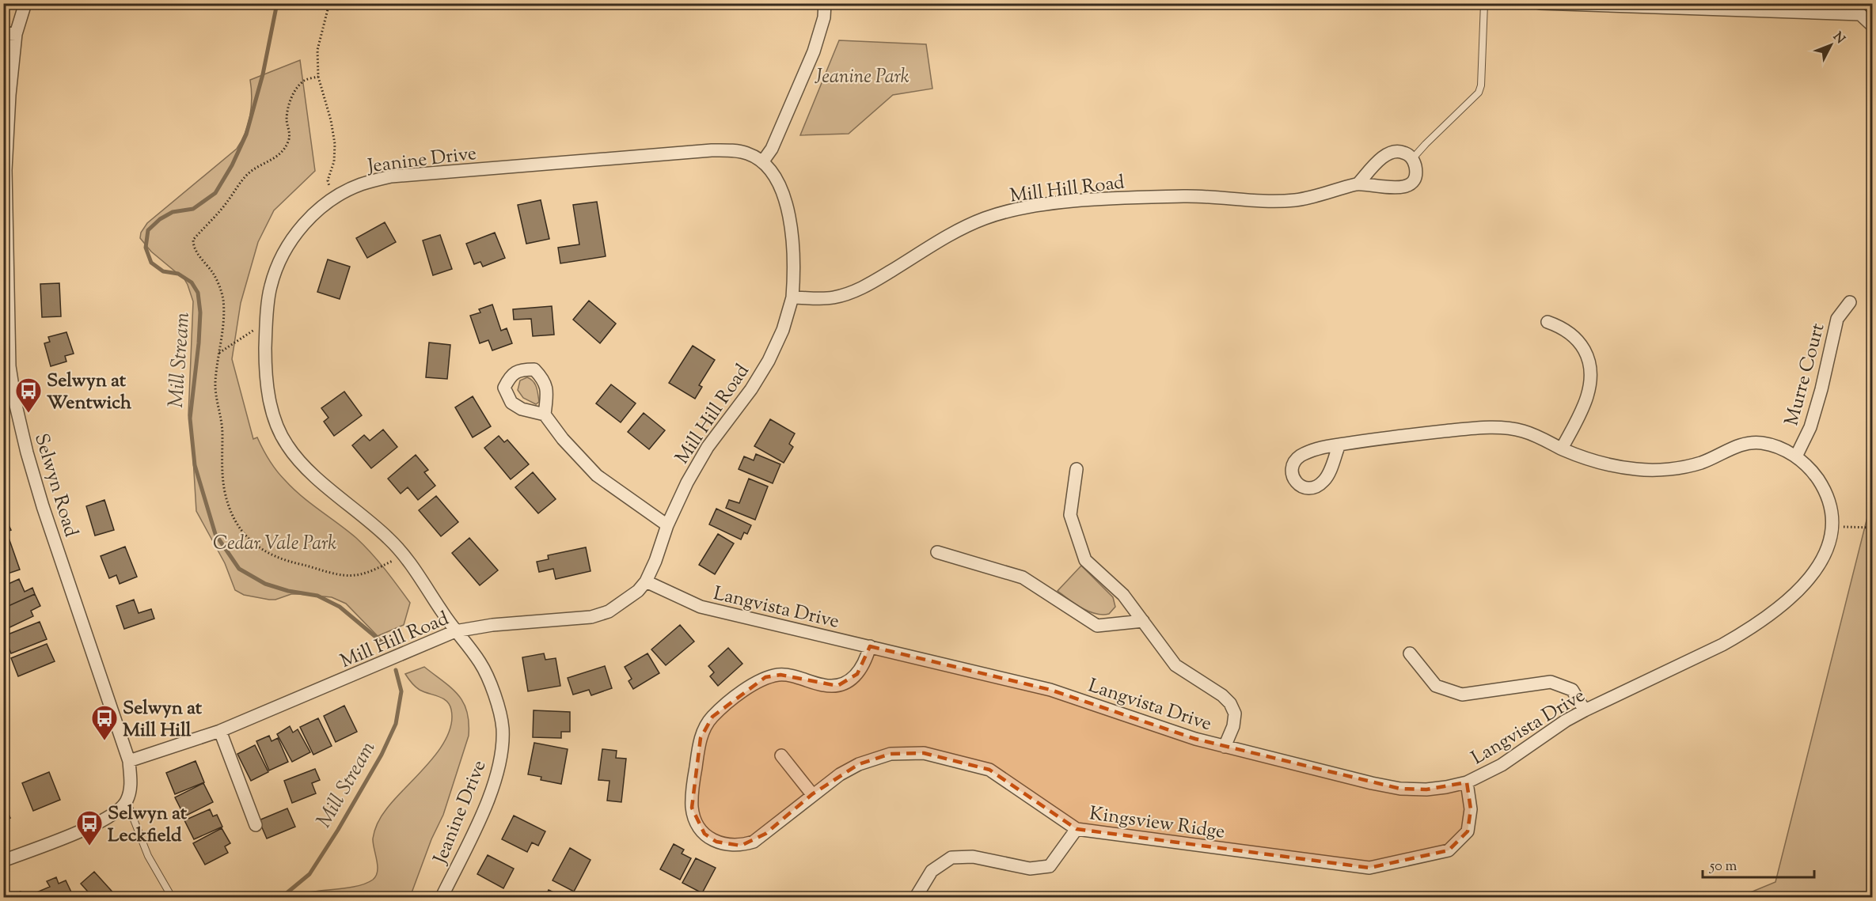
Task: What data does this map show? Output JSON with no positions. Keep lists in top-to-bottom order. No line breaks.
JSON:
{"streets":{"street":["Jeanine Drive","Mill Hill Road","Murre Court","Selwyn Road","Langvista Drive","Kingsview Ridge"]},"crossings":[["Jeanine Drive","Mill Hill Road"],["Mill Hill Road","Selwyn Road"],["Mill Hill Road","Langvista Drive"],["Murre Court","Langvista Drive"],["Langvista Drive","Kingsview Ridge"]],"water":["Mill Stream"],"parks":["Jeanine Park","Cedar Vale Park"],"places":{"bus stop":["Selwyn at Wentwich","Selwyn at Mill Hill","Selwyn at Leckfield"]},"scale_bar":"50 m","north":"top right"}
